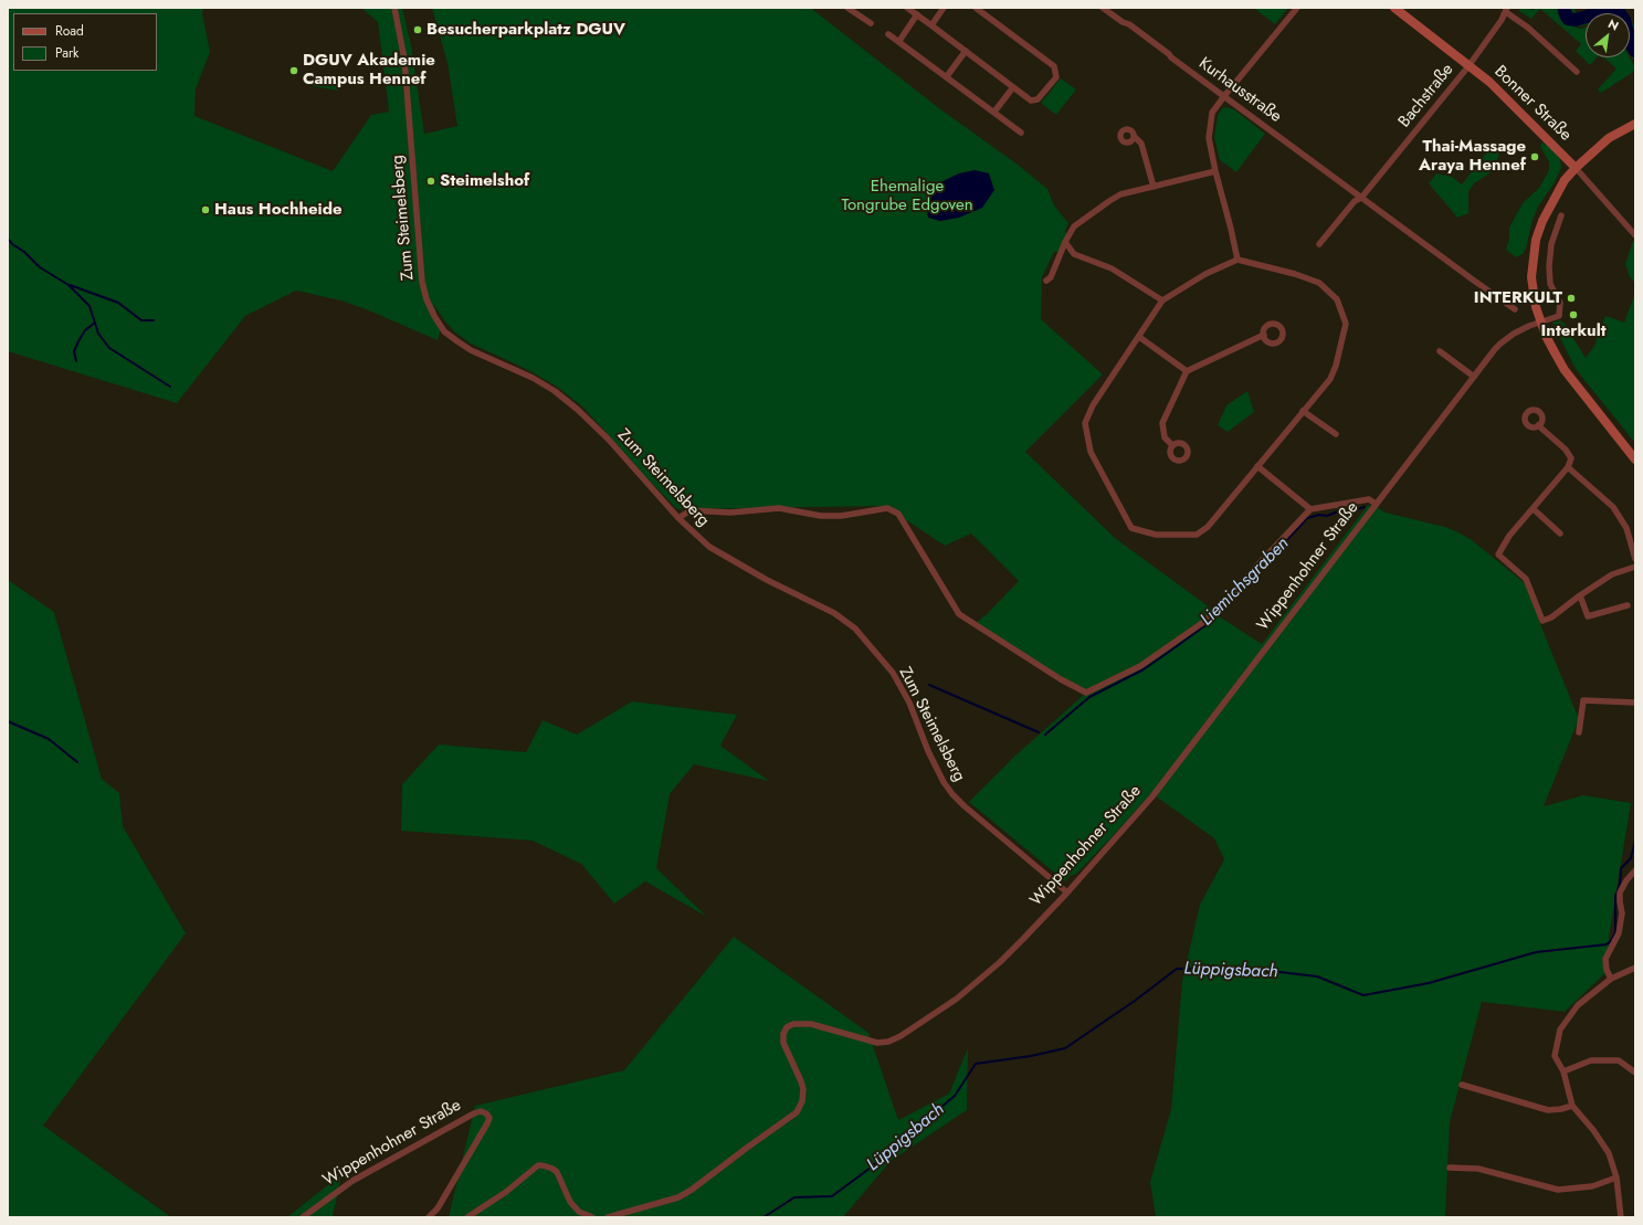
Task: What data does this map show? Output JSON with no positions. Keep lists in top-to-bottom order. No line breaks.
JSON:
{"streets":{"main road":["Bonner Straße"],"street":["Kurhausstraße","Bachstraße","Zum Steimelsberg","Wippenhohner Straße"]},"crossings":[["Kurhausstraße","Bachstraße"],["Bachstraße","Bonner Straße"],["Zum Steimelsberg","Wippenhohner Straße"]],"water":["Liemichsgraben","Lüppigsbach"],"parks":["Ehemalige Tongrube Edgoven"],"places":["Besucherparkplatz DGUV","DGUV Akademie Campus Hennef","Thai-Massage Araya Hennef","Steimelshof","Haus Hochheide","INTERKULT","Interkult"],"legend":["Road","Park"],"north":"top right"}
